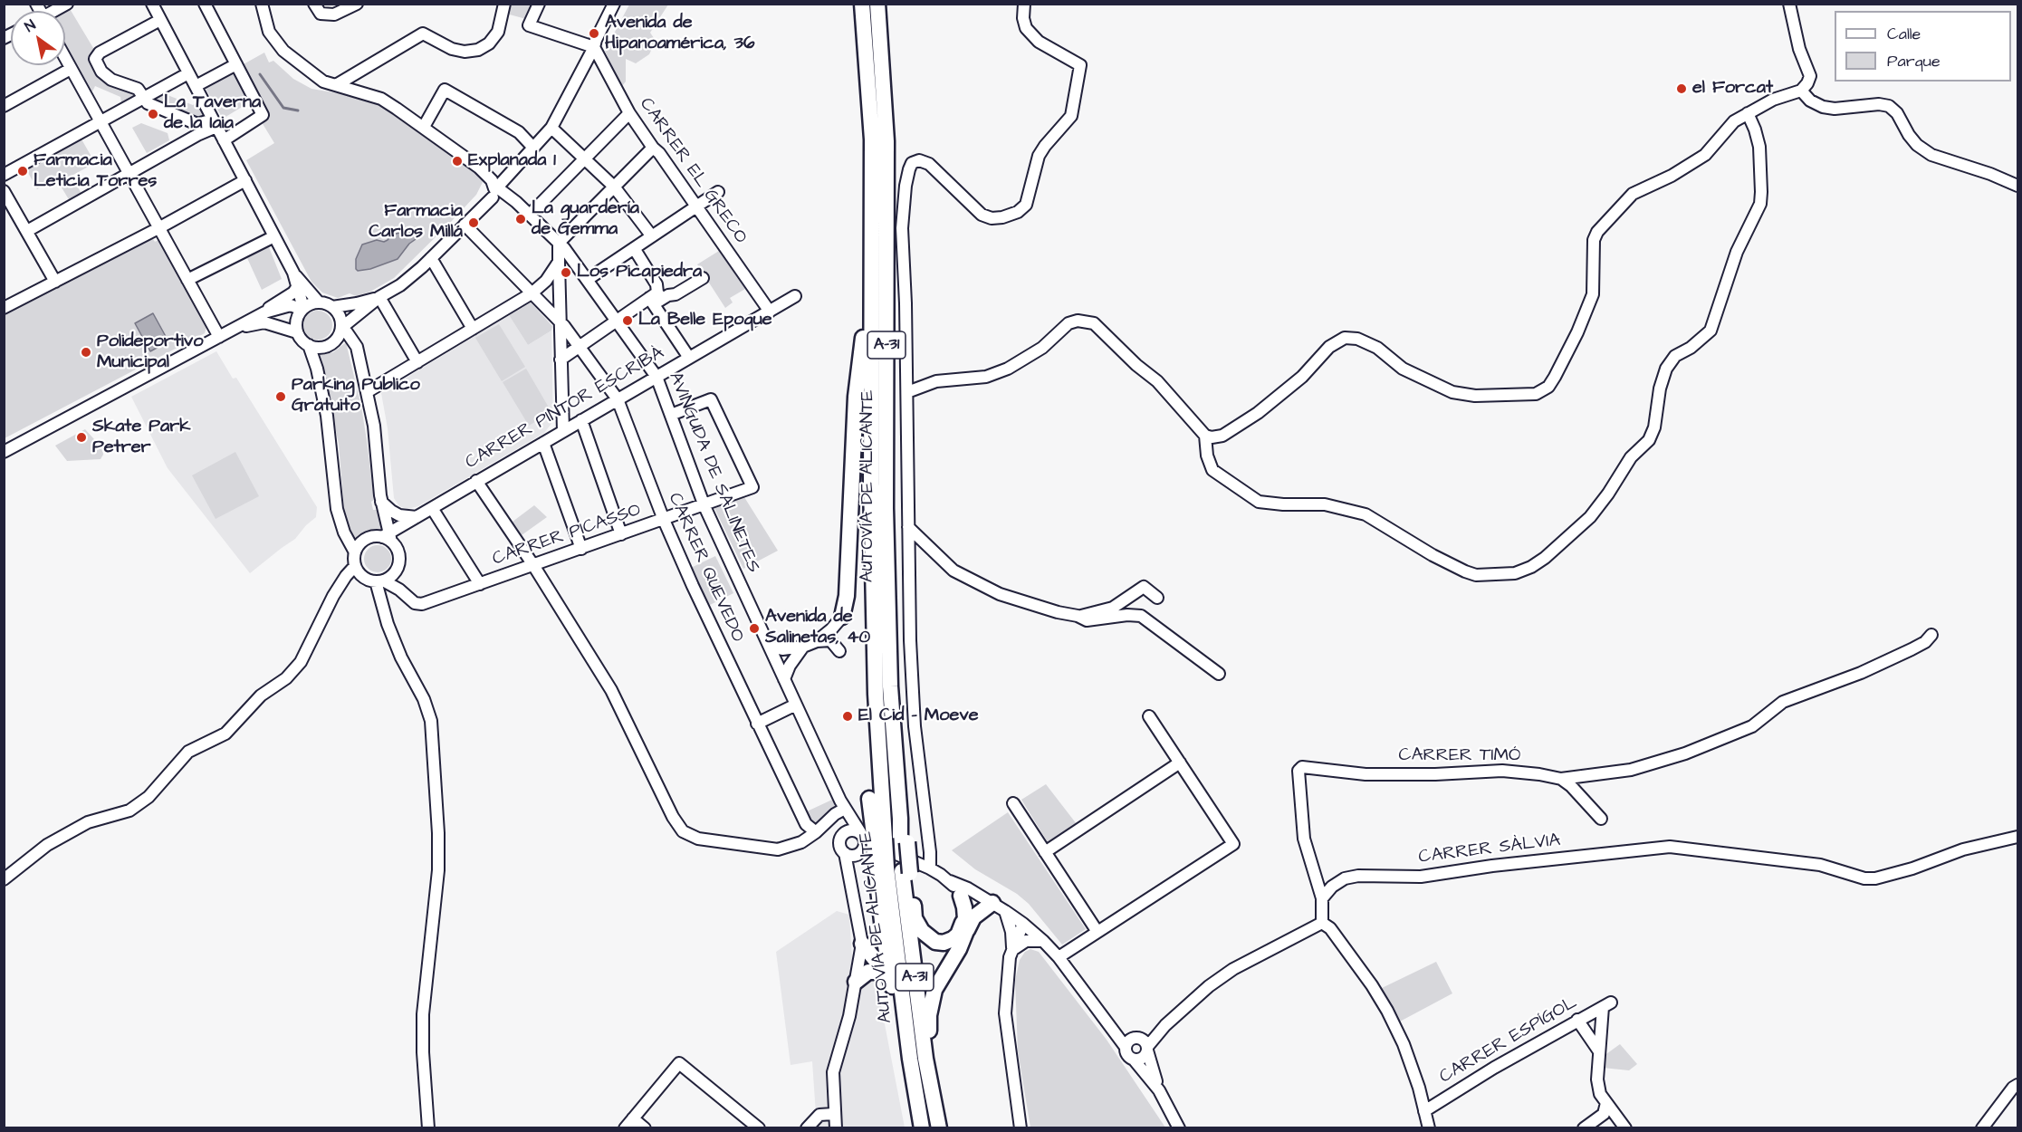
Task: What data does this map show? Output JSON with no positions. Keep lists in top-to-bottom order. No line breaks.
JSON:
{"streets":{"highway":["A-31","AUTOVÍA DE ALICANTE"],"street":["CARRER EL GRECO","CARRER PINTOR ESCRIBÀ","AVINGUDA DE SALINETES","CARRER PICASSO","CARRER QUEVEDO","CARRER TIMÓ","CARRER SÀLVIA","CARRER ESPÍGOL"]},"crossings":[["CARRER EL GRECO","CARRER PINTOR ESCRIBÀ"],["CARRER PINTOR ESCRIBÀ","AVINGUDA DE SALINETES"],["CARRER PINTOR ESCRIBÀ","CARRER PICASSO"],["CARRER PINTOR ESCRIBÀ","CARRER QUEVEDO"],["AVINGUDA DE SALINETES","AUTOVÍA DE ALICANTE"],["AVINGUDA DE SALINETES","CARRER PICASSO"],["CARRER PICASSO","CARRER QUEVEDO"],["CARRER TIMÓ","CARRER SÀLVIA"]],"places":["Avenida de Hipanoamérica, 36","el Forcat","La Taverna de la Iaia","Explanada 1","Farmacia Leticia Torres","La guardería de Gemma","Farmacia Carlos Millá","Los Picapiedra","La Belle Epoque","Polideportivo Municipal","Parking Publico Gratuito","Skate Park Petrer","Avenida de Salinetas, 40","El Cid - Moeve"],"legend":["Calle","Parque"],"north":"top left"}
